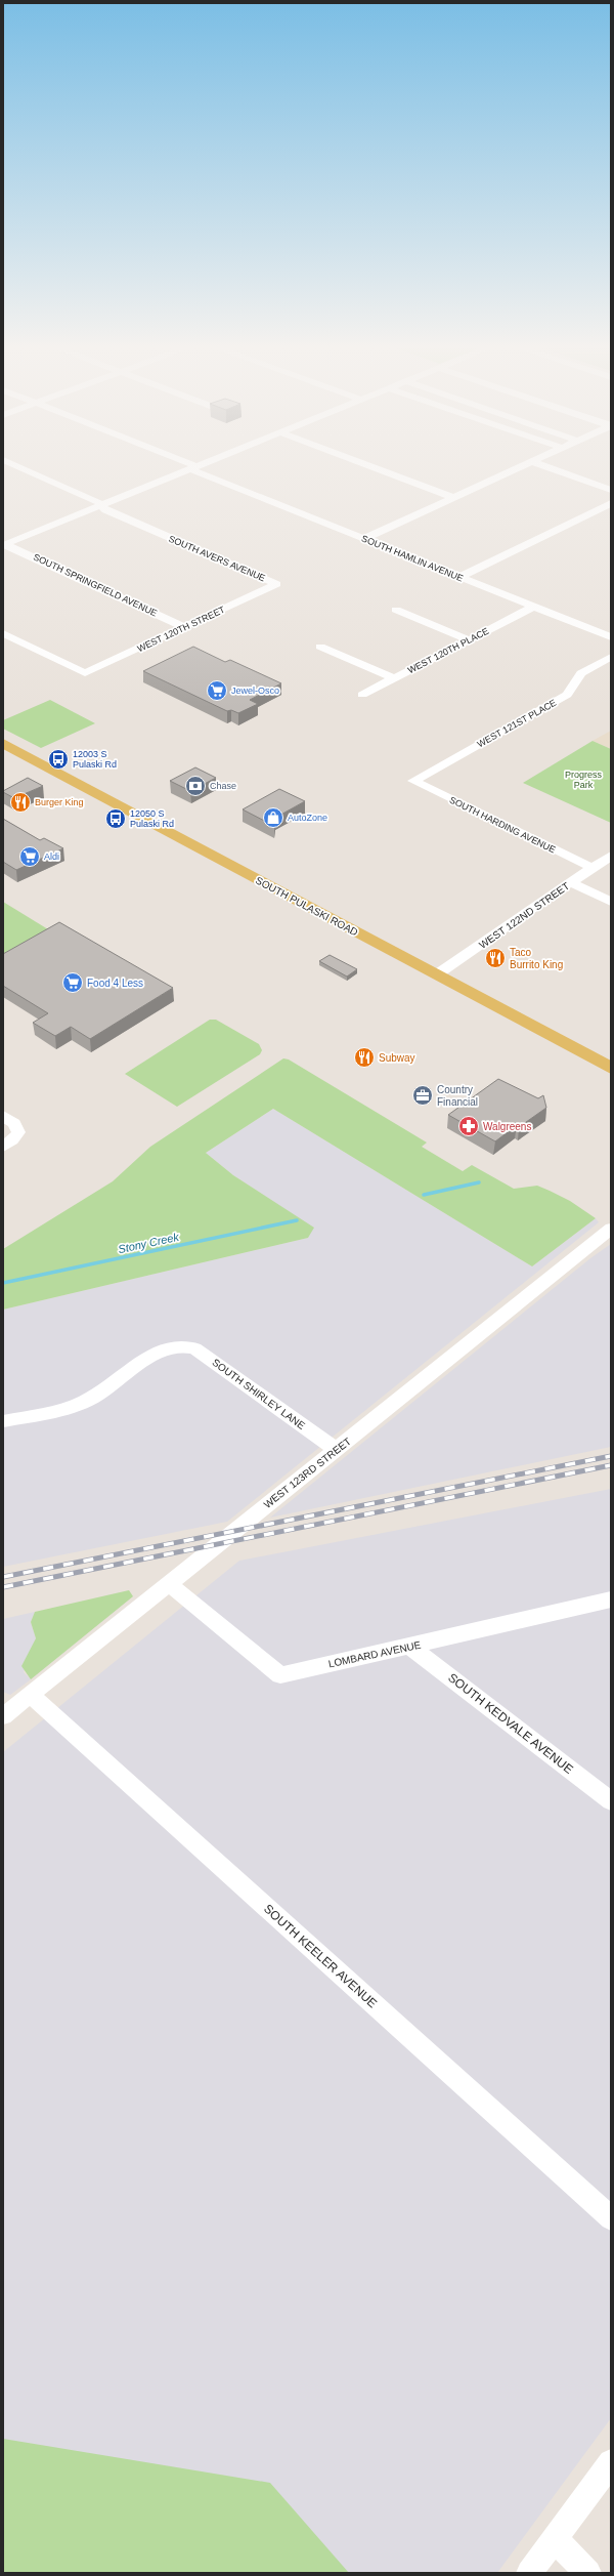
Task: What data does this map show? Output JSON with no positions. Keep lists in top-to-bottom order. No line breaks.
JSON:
{"streets":{"main road":["SOUTH PULASKI ROAD"],"street":["SOUTH AVERS AVENUE","SOUTH HAMLIN AVENUE","SOUTH SPRINGFIELD AVENUE","WEST 120TH STREET","WEST 120TH PLACE","WEST 121ST PLACE","SOUTH HARDING AVENUE","WEST 122ND STREET","SOUTH SHIRLEY LANE","WEST 123RD STREET","LOMBARD AVENUE","SOUTH KEDVALE AVENUE","SOUTH KEELER AVENUE"]},"crossings":[["SOUTH AVERS AVENUE","WEST 120TH STREET"],["SOUTH HAMLIN AVENUE","WEST 120TH PLACE"],["SOUTH SPRINGFIELD AVENUE","WEST 120TH STREET"],["WEST 121ST PLACE","SOUTH HARDING AVENUE"],["SOUTH HARDING AVENUE","WEST 122ND STREET"],["SOUTH PULASKI ROAD","WEST 122ND STREET"],["SOUTH SHIRLEY LANE","WEST 123RD STREET"],["WEST 123RD STREET","LOMBARD AVENUE"],["WEST 123RD STREET","SOUTH KEELER AVENUE"],["LOMBARD AVENUE","SOUTH KEDVALE AVENUE"]],"water":["Stony Creek"],"parks":["Progress Park"],"places":{"supermarket":["Jewel-Osco","Aldi","Food 4 Less"],"bus stop":["12003 S Pulaski Rd","12050 S Pulaski Rd"],"bank":["Chase"],"restaurant":["Burger King","Taco Burrito King","Subway"],"shop":["AutoZone"],"office":["Country Financial"],"pharmacy":["Walgreens"]}}
